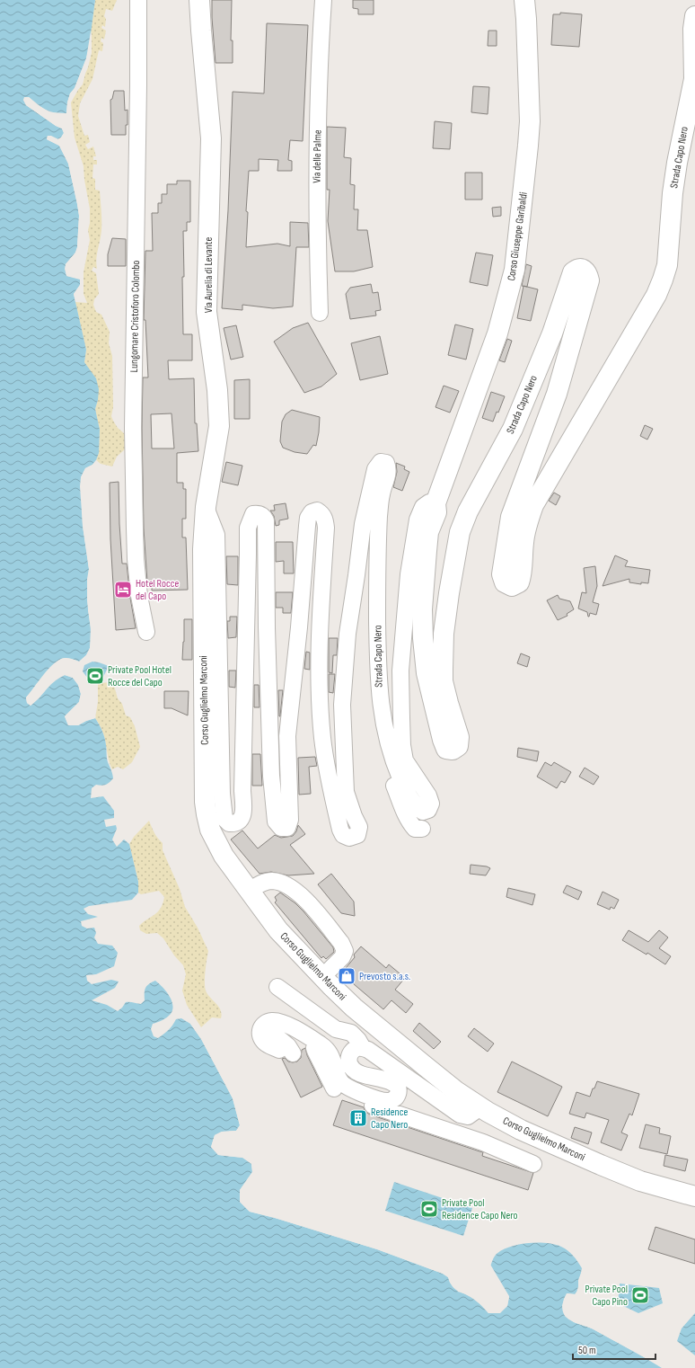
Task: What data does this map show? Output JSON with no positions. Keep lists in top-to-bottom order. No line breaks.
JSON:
{"streets":{"main road":["Strada Capo Nero","Corso Giuseppe Garibaldi","Via Aurelia di Levante","Corso Guglielmo Marconi"],"street":["Via delle Palme","Lungomare Cristoforo Colombo"]},"crossings":[["Strada Capo Nero","Corso Giuseppe Garibaldi"],["Strada Capo Nero","Via Aurelia di Levante"],["Via Aurelia di Levante","Corso Guglielmo Marconi"]],"places":{"hotel":["Hotel Rocce del Capo"],"sports":["Private Pool Hotel Rocce del Capo","Private Pool Residence Capo Nero","Private Pool Capo Pino"],"shop":["Prevosto s.a.s."],"building":["Residence Capo Nero"]},"scale_bar":"50 m"}
